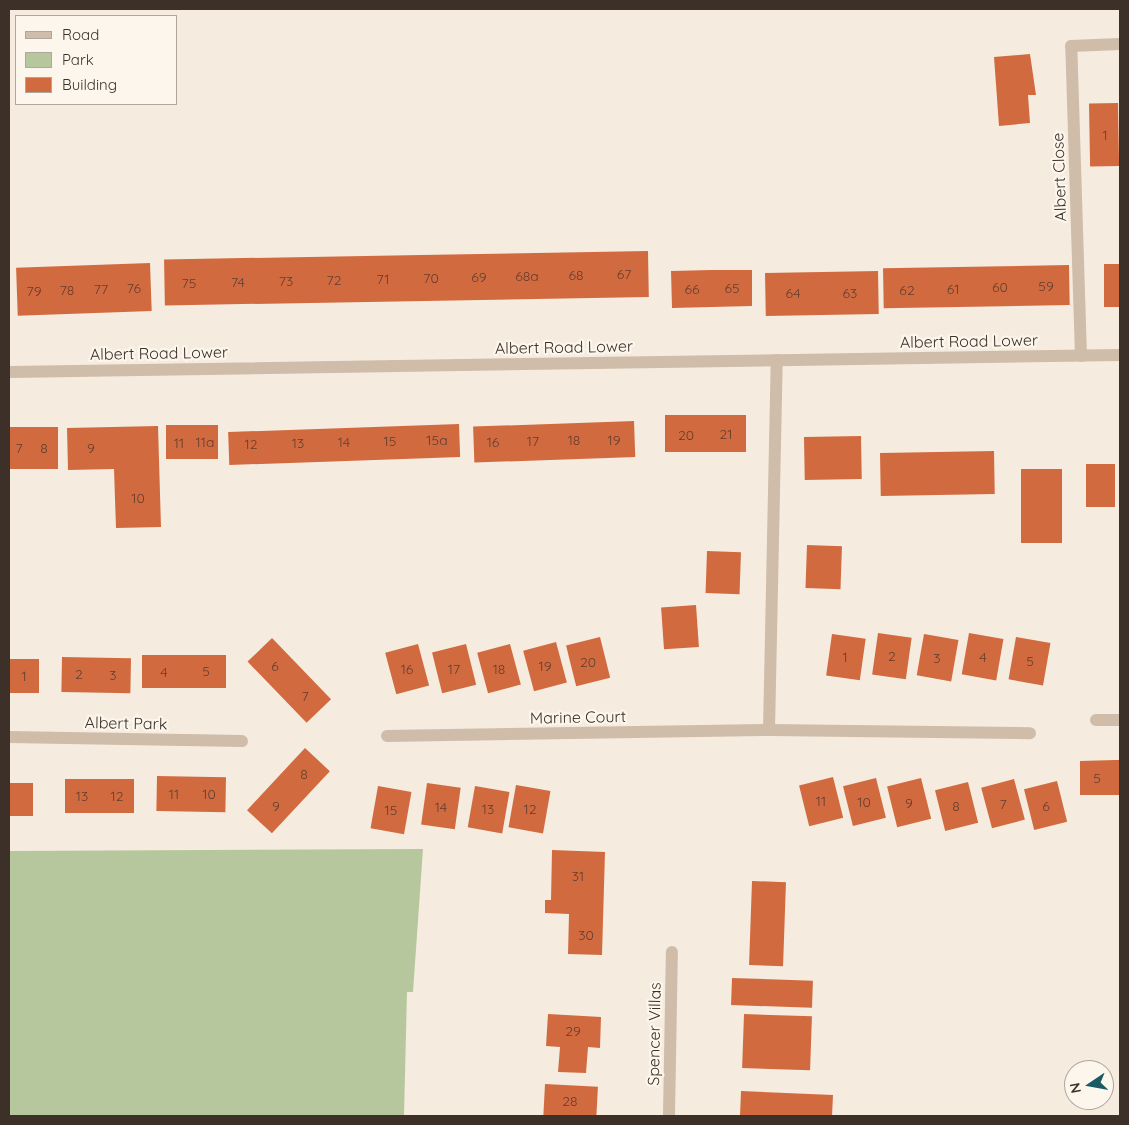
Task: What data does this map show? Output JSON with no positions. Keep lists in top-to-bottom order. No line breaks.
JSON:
{"streets":{"street":["Albert Close","Albert Road Lower","Marine Court","Albert Park","Spencer Villas"]},"crossings":[["Albert Close","Albert Road Lower"]],"house_numbers":["1","67","68","68a","69","70","71","72","73","74","75","59","60","76","65","77","66","61","78","62","79","64","63","21","20","15a","18","19","15","17","11a","14","16","11","13","12","7","8","9","10","2","1","4","3","5","20","6","19","16","17","18","5","4","2","3","1","7","8","5","11","10","13","12","11","10","9","7","9","8","6","14","13","12","15","31","30","29","28"],"legend":["Road","Park","Building"],"north":"left"}
